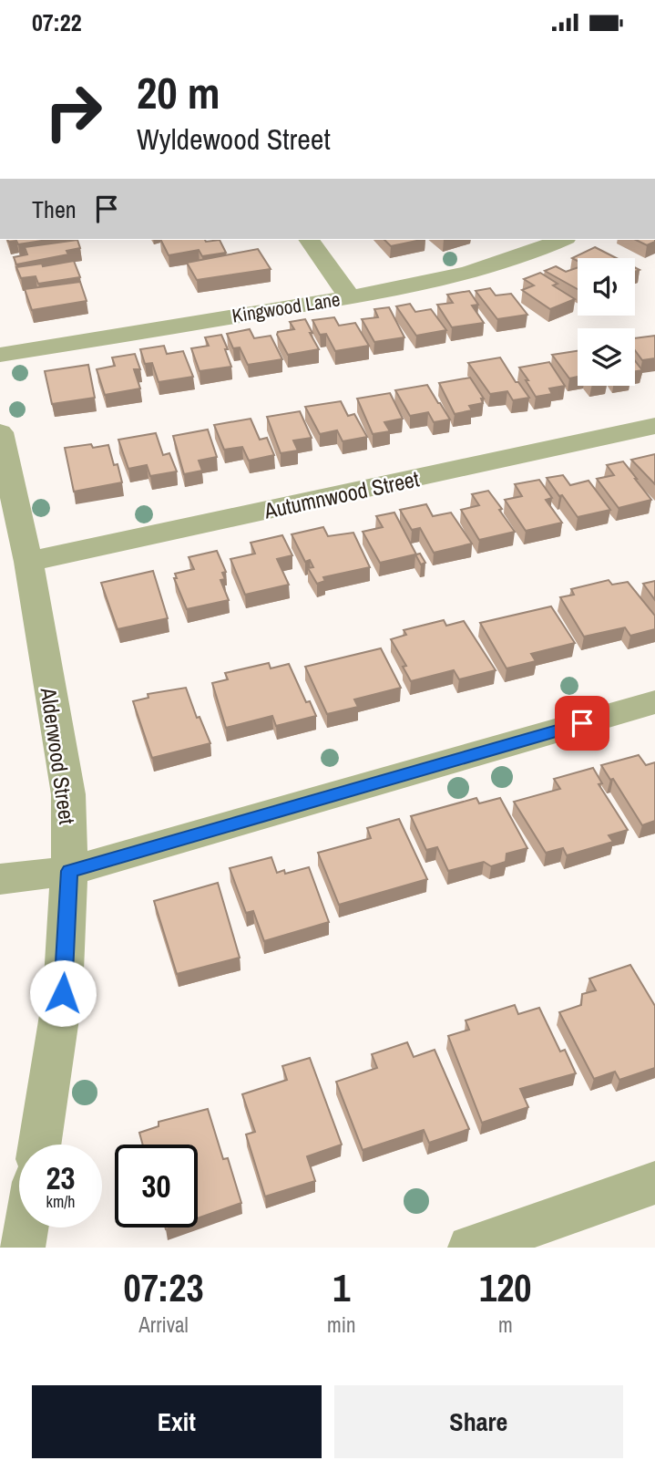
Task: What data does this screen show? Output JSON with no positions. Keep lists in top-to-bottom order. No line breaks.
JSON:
{"streets":{"street":["Kingwood Lane","Autumnwood Street","Alderwood Street"]},"crossings":[["Autumnwood Street","Alderwood Street"]],"page":{"status":"07:22","turn":["20 m","Wyldewood Street"],"then":"Then","speed":"23 km/h","limit":"30","eta":["07:23","Arrival","1","min","120","m"],"buttons":["Exit","Share"]}}
